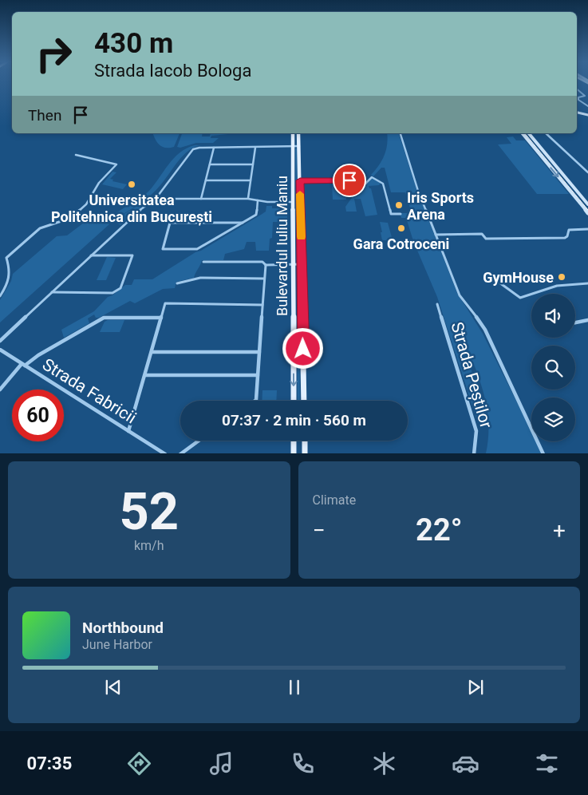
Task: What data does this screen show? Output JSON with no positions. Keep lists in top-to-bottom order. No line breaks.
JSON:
{"streets":{"main road":["Bulevardul Iuliu Maniu"],"street":["Strada Peștilor","Strada Fabricii"]},"places":["Universitatea Politehnica din București","Iris Sports Arena","Gara Cotroceni","GymHouse"],"page":{"turn":["430 m","Strada Iacob Bologa"],"then":"Then","limit":"60","trip":"07:37 · 2 min · 560 m","tile":[["52","km/h"],"Climate"],"heat":["−","22°","+"],"song":["Northbound","June Harbor"],"tabs":"07:35"}}
